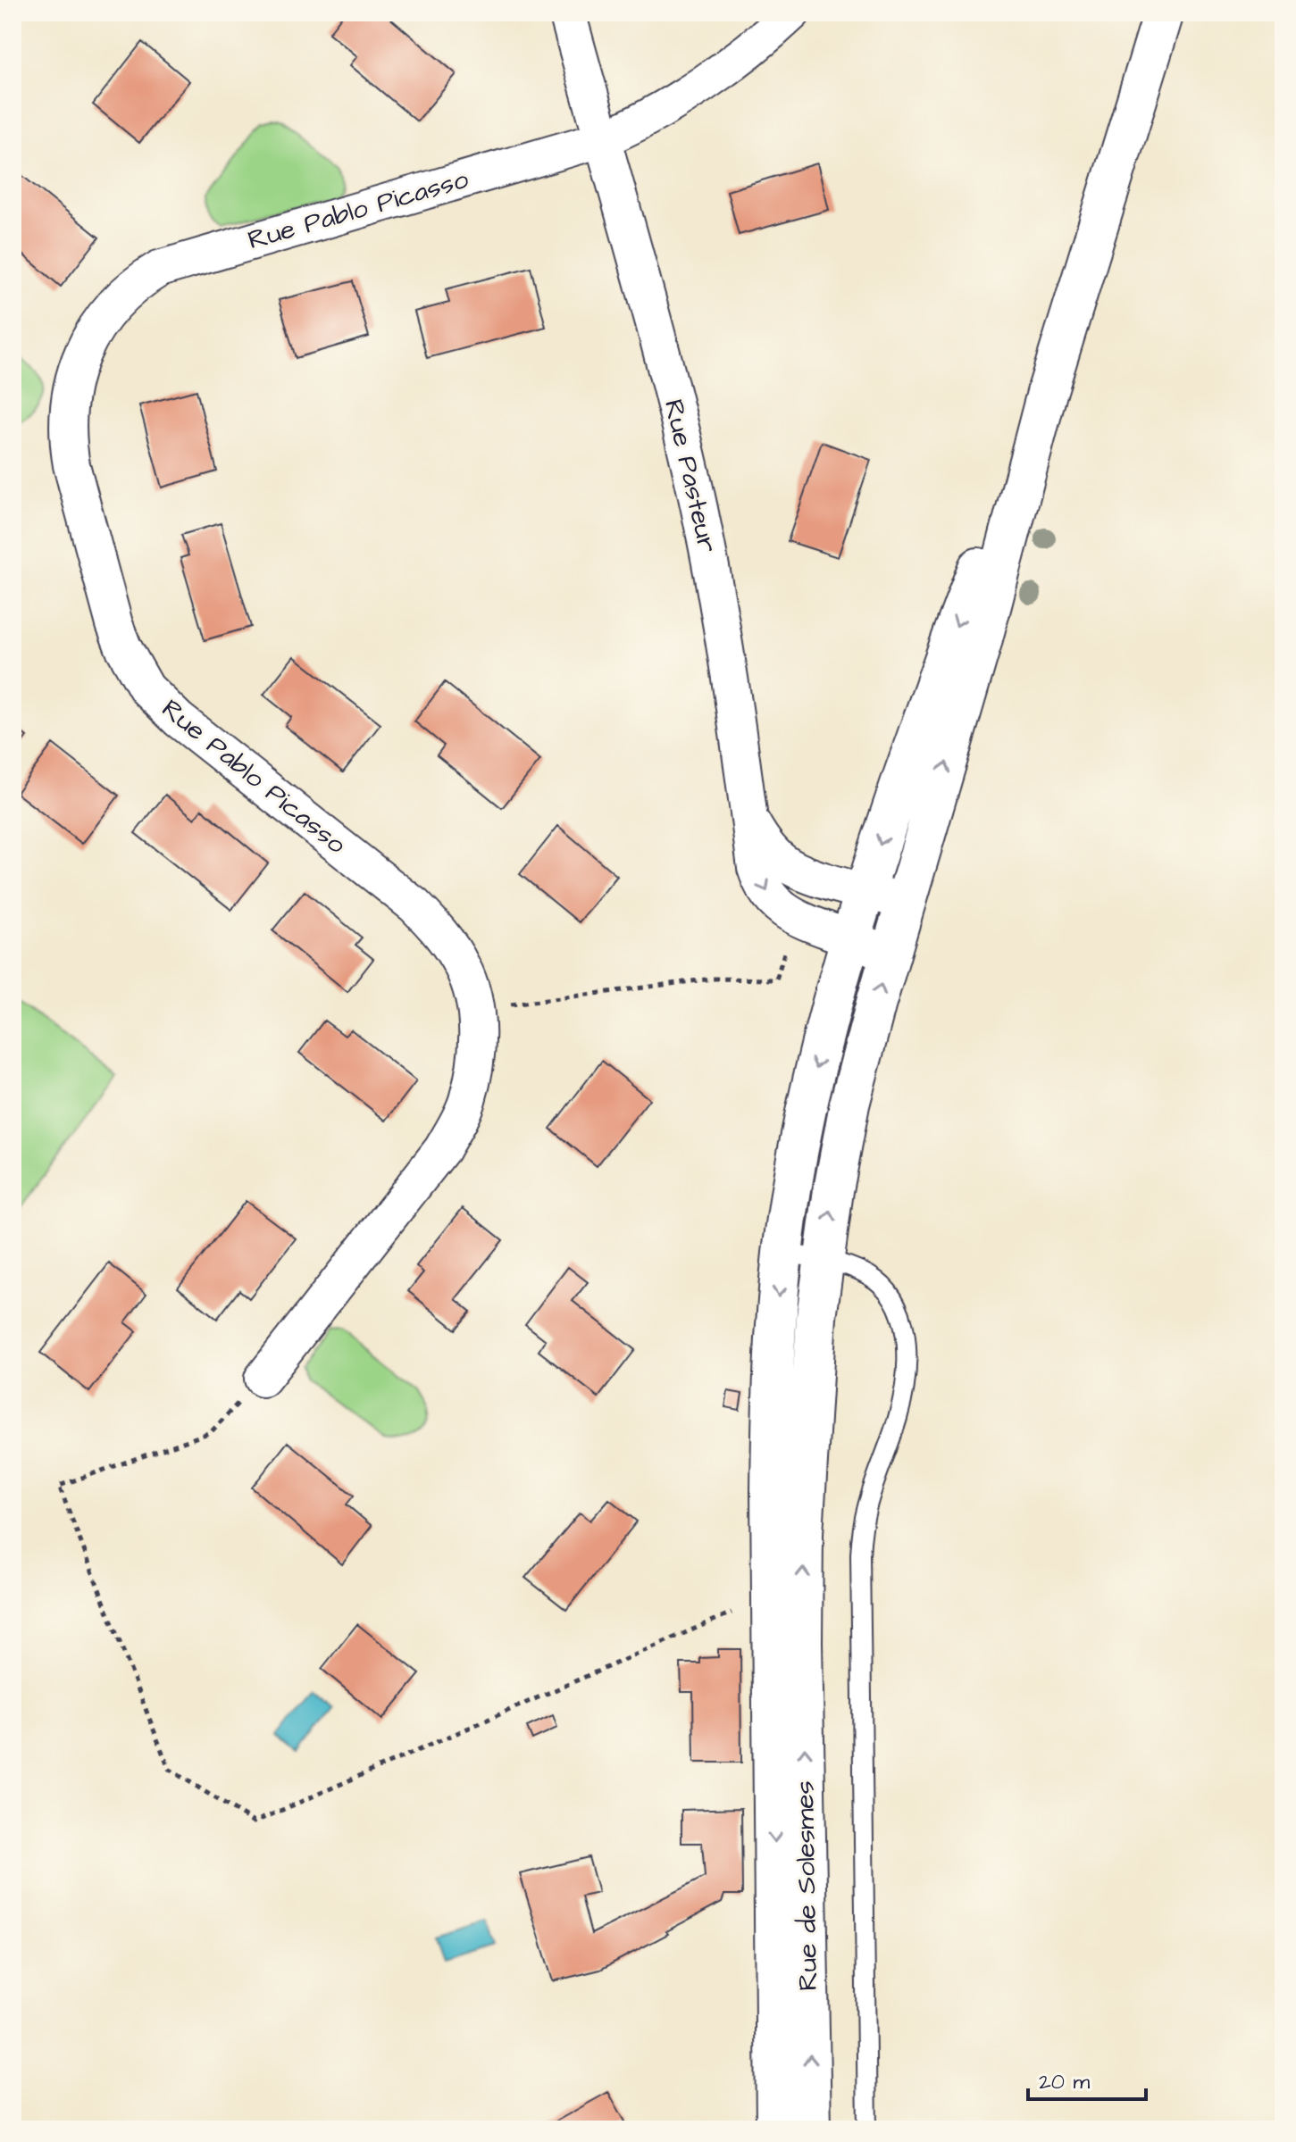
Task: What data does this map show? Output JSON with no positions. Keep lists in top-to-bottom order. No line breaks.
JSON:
{"streets":{"main road":["Rue de Solesmes"],"street":["Rue Pablo Picasso","Rue Pasteur"]},"crossings":[["Rue Pablo Picasso","Rue Pasteur"]],"scale_bar":"20 m"}
